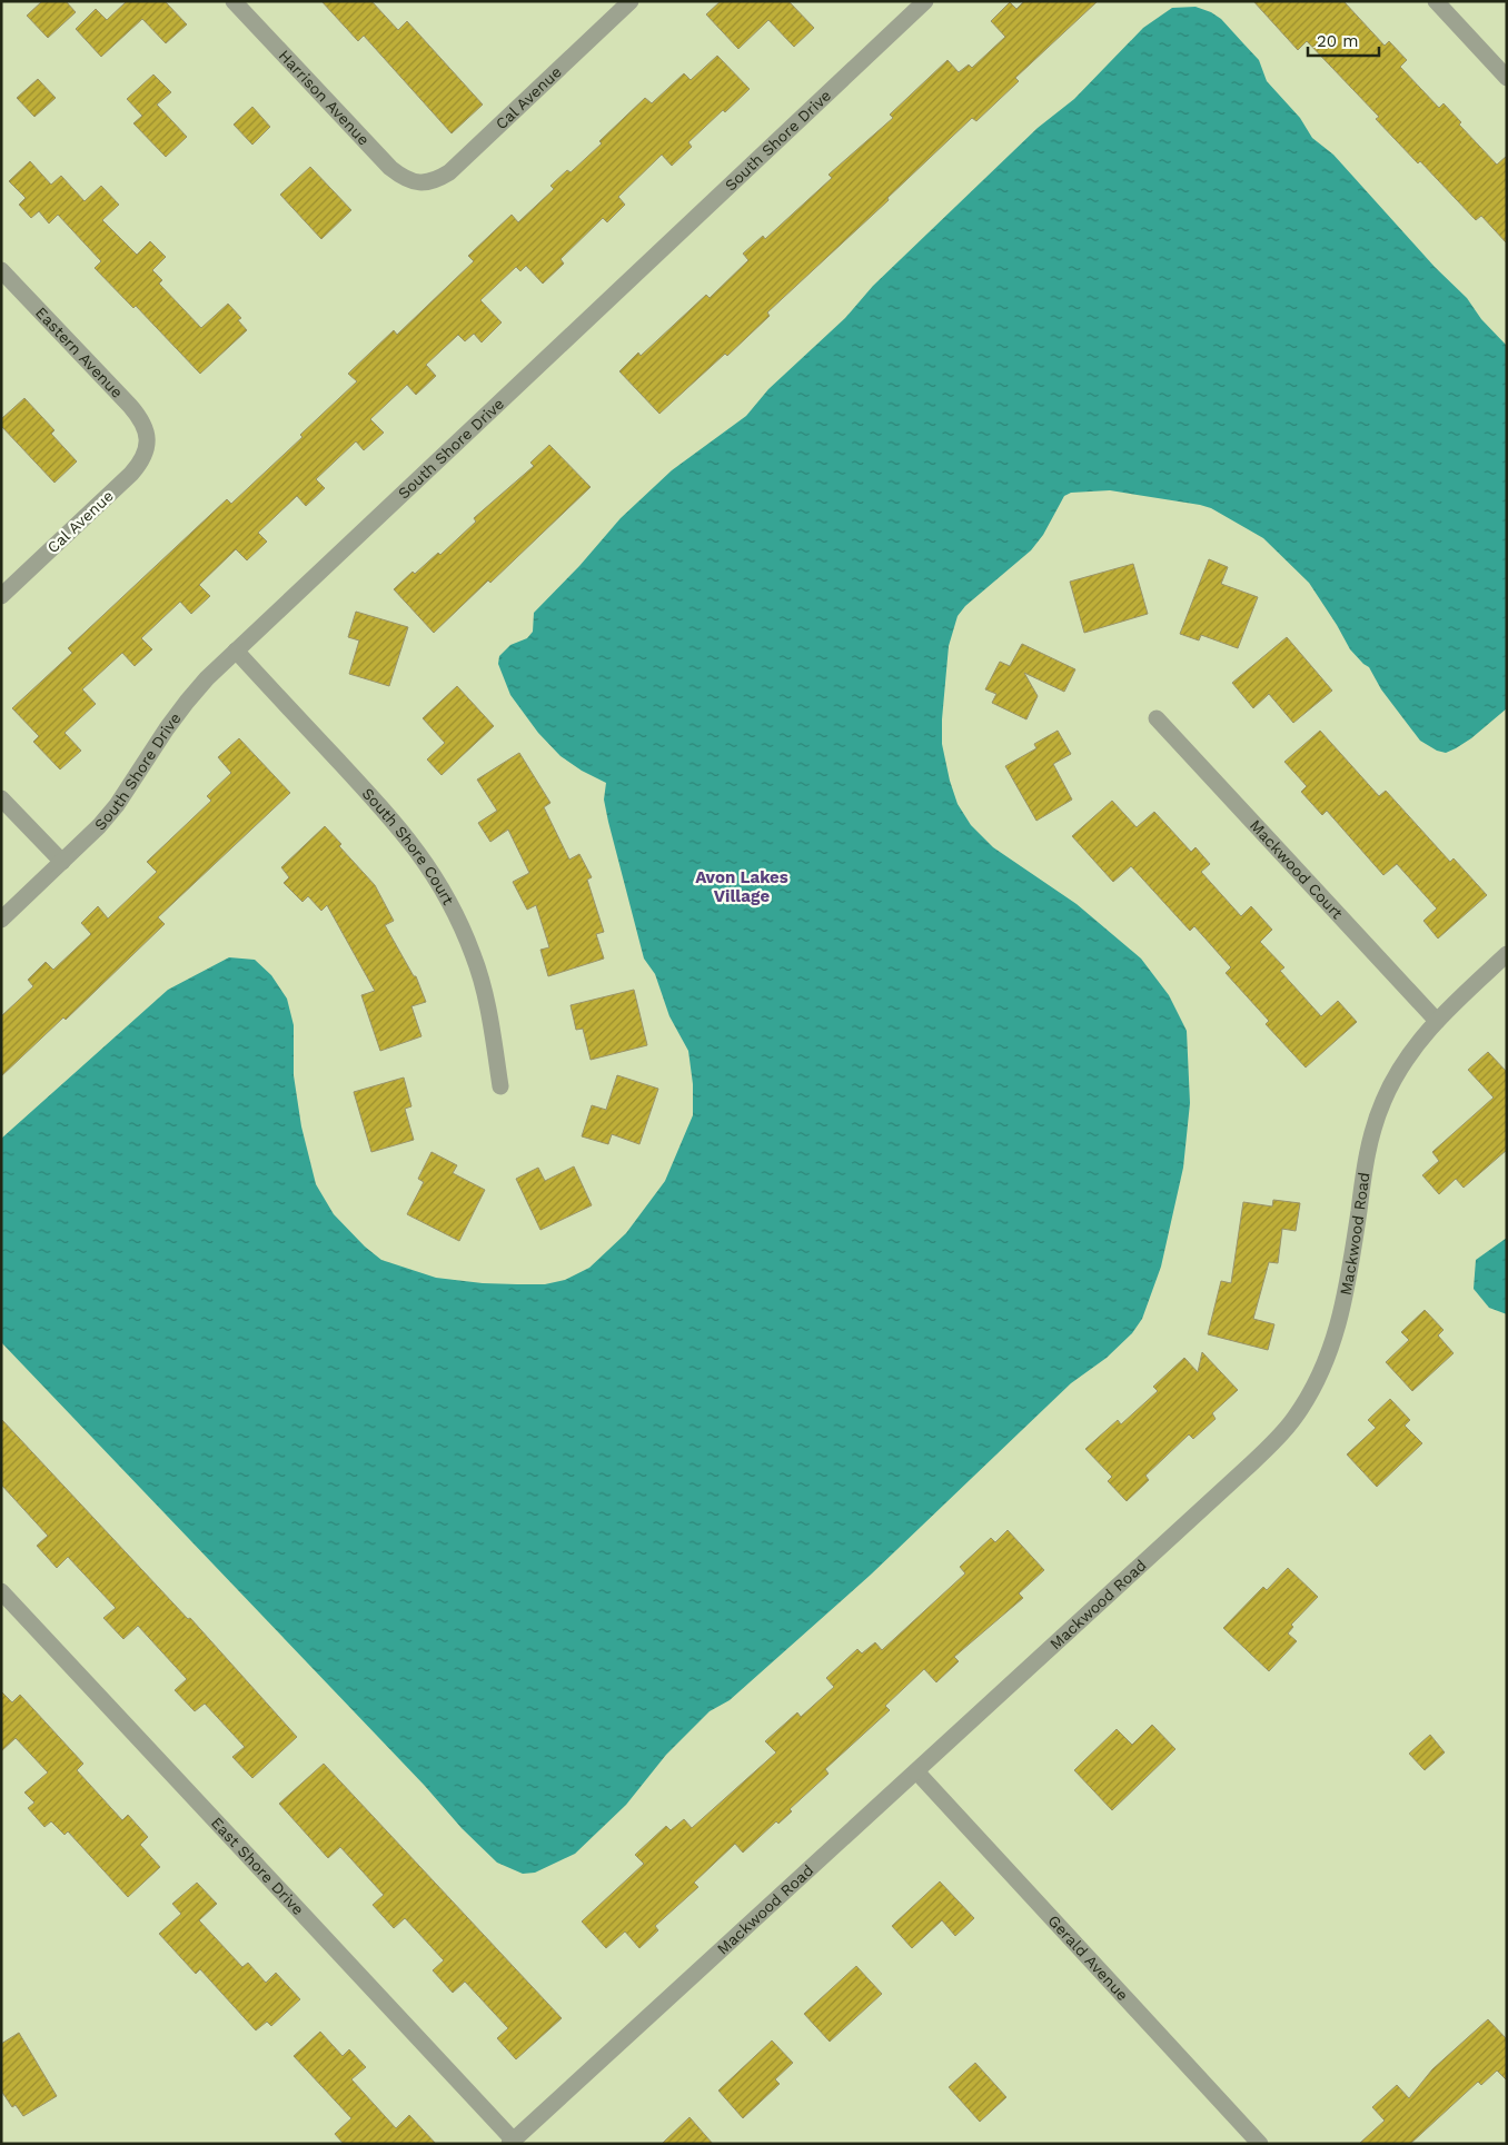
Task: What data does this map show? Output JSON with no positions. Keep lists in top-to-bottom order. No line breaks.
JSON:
{"streets":{"street":["Cal Avenue","Harrison Avenue","South Shore Drive","Eastern Avenue","South Shore Court","Mackwood Court","Mackwood Road","East Shore Drive","Gerald Avenue"]},"crossings":[["Cal Avenue","Harrison Avenue"],["Cal Avenue","Eastern Avenue"],["South Shore Drive","South Shore Court"],["Mackwood Court","Mackwood Road"],["Mackwood Road","East Shore Drive"],["Mackwood Road","Gerald Avenue"]],"districts":["Avon Lakes Village"],"scale_bar":"20 m"}
